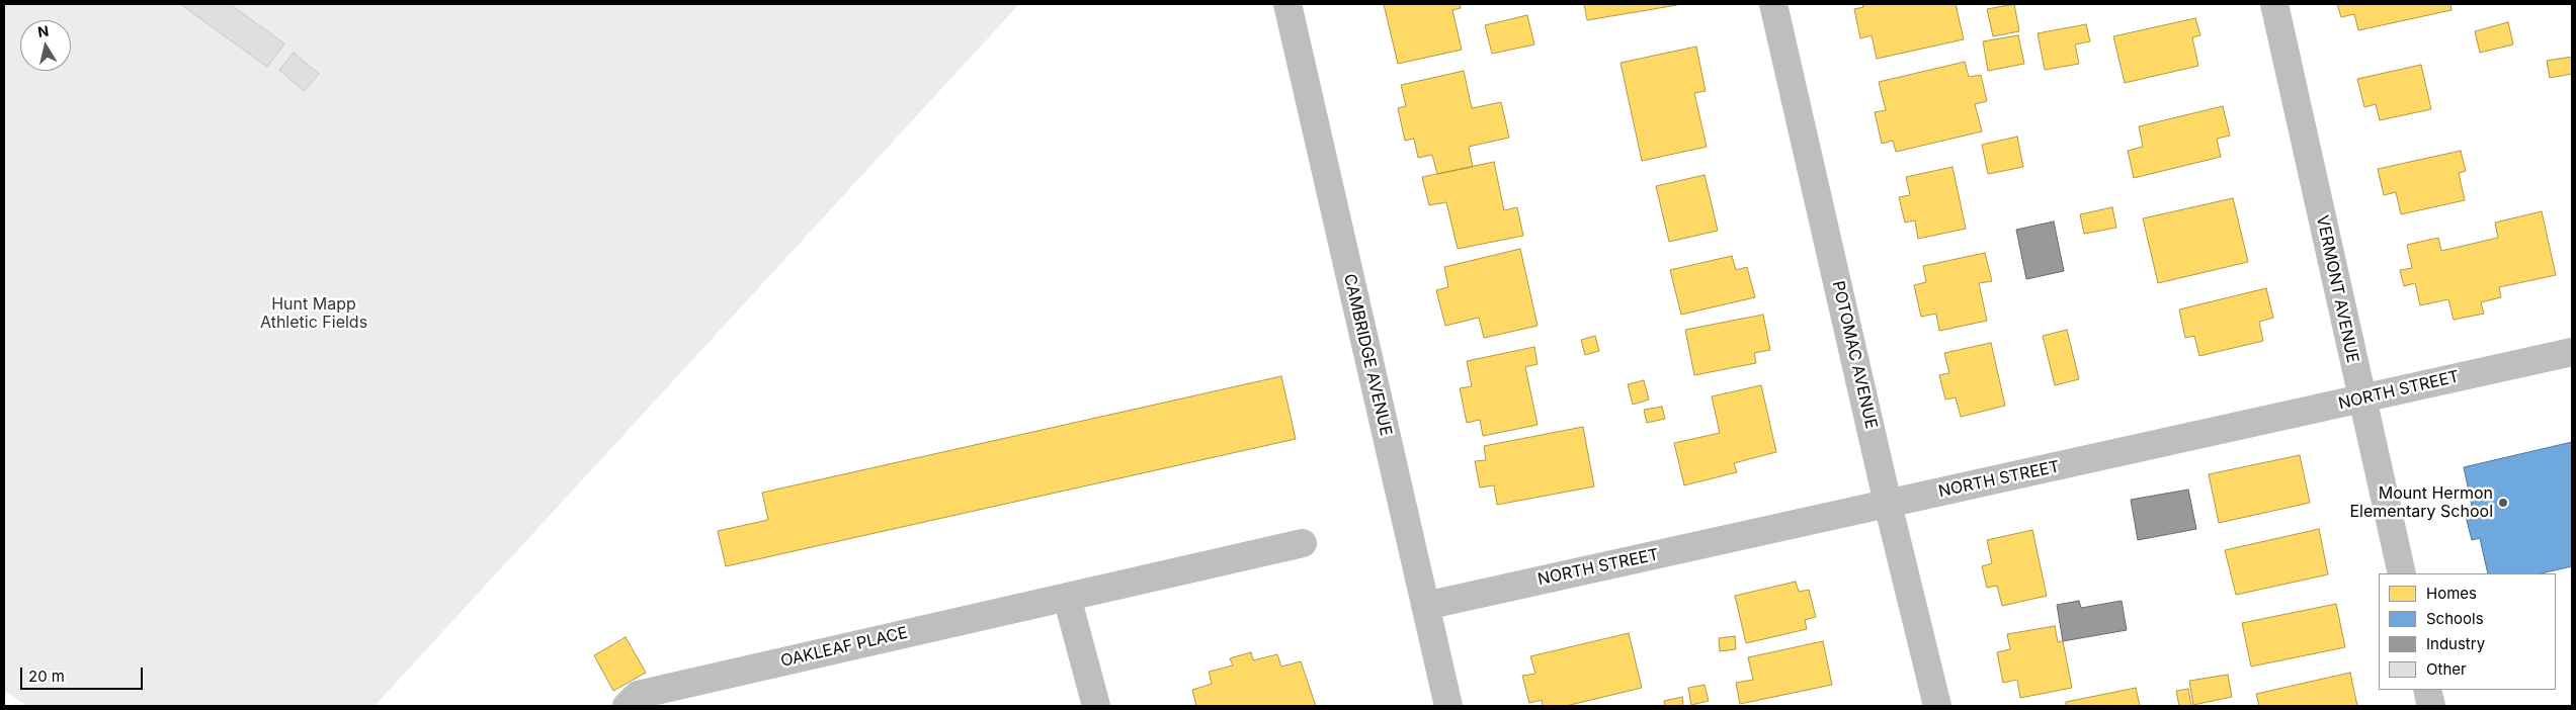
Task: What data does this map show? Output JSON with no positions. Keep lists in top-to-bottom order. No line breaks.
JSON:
{"streets":{"street":["VERMONT AVENUE","CAMBRIDGE AVENUE","POTOMAC AVENUE","NORTH STREET","OAKLEAF PLACE"]},"crossings":[["VERMONT AVENUE","NORTH STREET"],["CAMBRIDGE AVENUE","NORTH STREET"],["POTOMAC AVENUE","NORTH STREET"]],"parks":["Hunt Mapp Athletic Fields"],"places":["Mount Hermon Elementary School"],"legend":["Homes","Schools","Industry","Other"],"scale_bar":"20 m","north":"top"}
